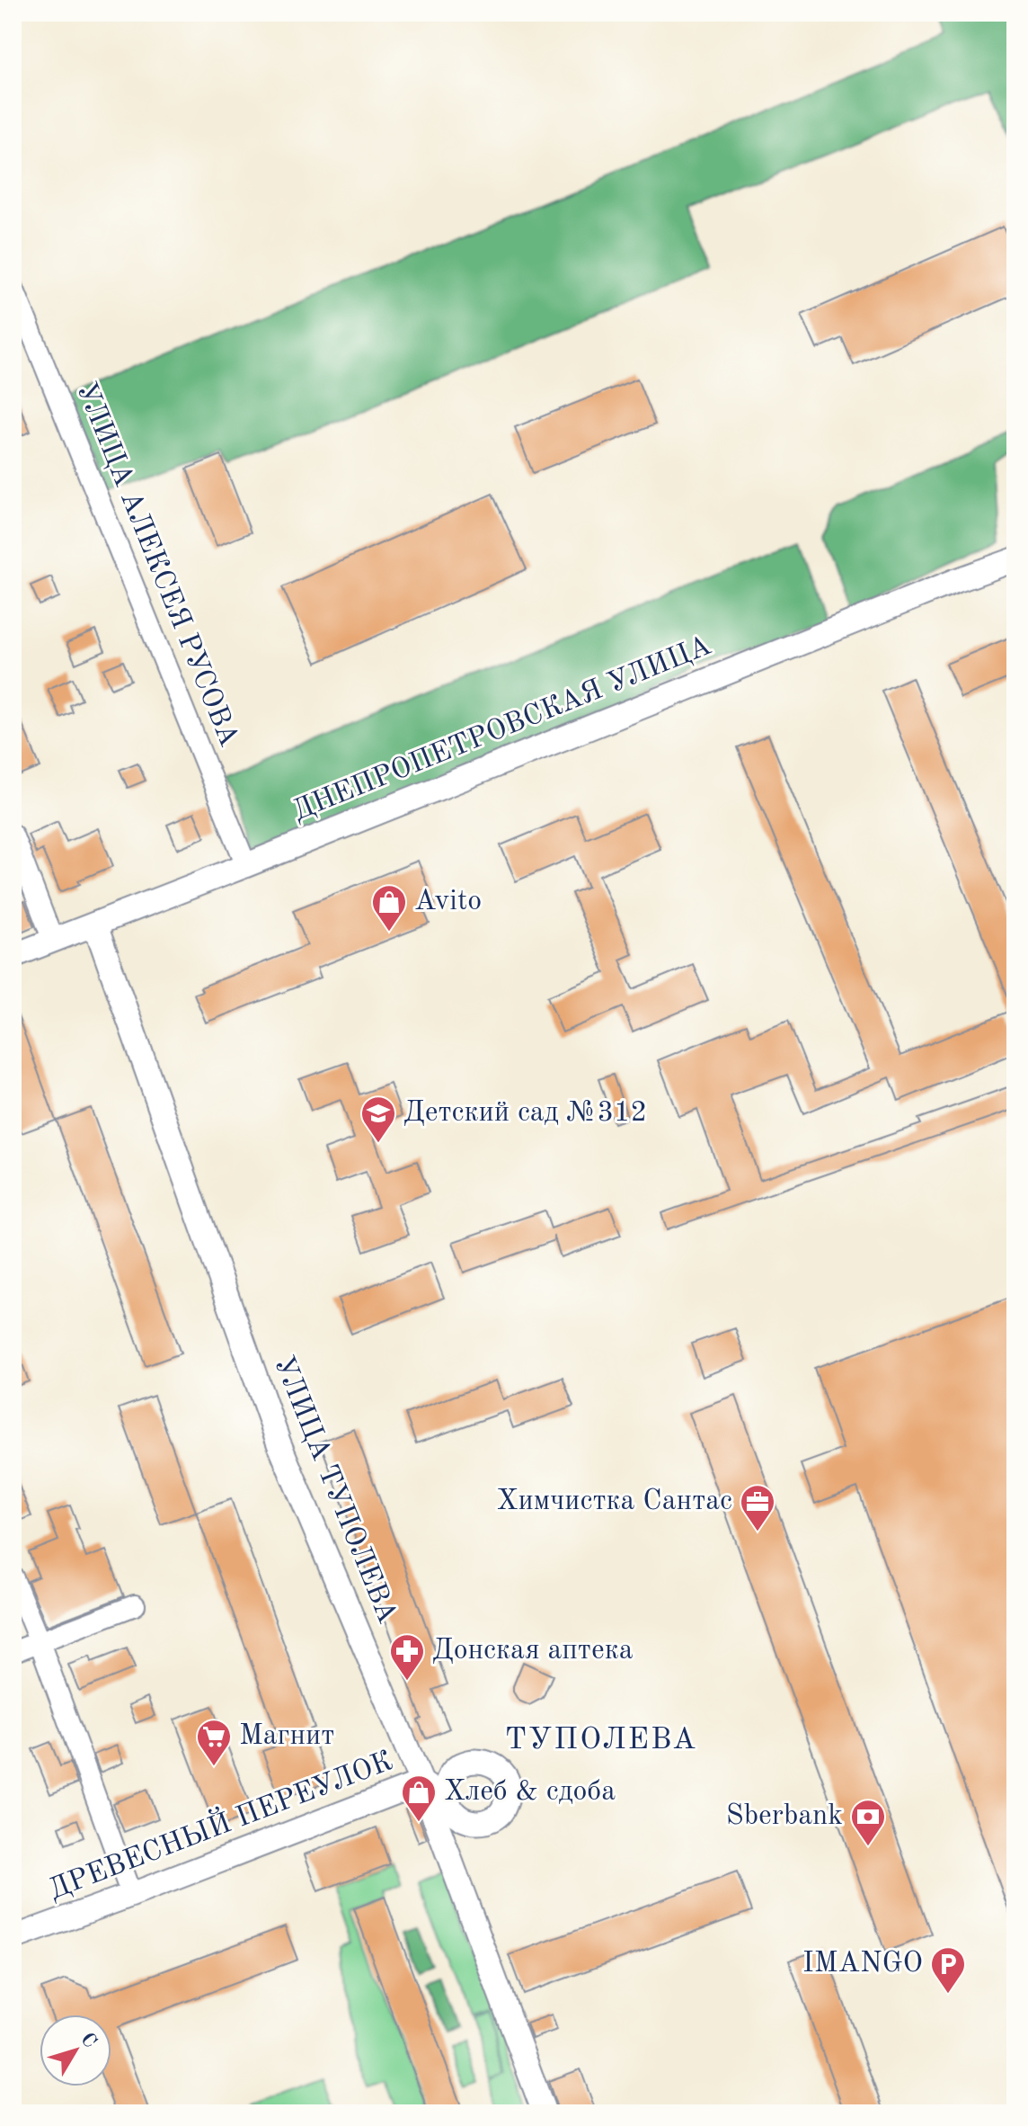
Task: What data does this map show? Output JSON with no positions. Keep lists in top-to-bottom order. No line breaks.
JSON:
{"streets":{"street":["УЛИЦА АЛЕКСЕЯ РУСОВА","ДНЕПРОПЕТРОВСКАЯ УЛИЦА","УЛИЦА ТУПОЛЕВА","ДРЕВЕСНЫЙ ПЕРЕУЛОК"]},"crossings":[["УЛИЦА АЛЕКСЕЯ РУСОВА","ДНЕПРОПЕТРОВСКАЯ УЛИЦА"],["ДНЕПРОПЕТРОВСКАЯ УЛИЦА","УЛИЦА ТУПОЛЕВА"],["УЛИЦА ТУПОЛЕВА","ДРЕВЕСНЫЙ ПЕРЕУЛОК"]],"districts":["ТУПОЛЕВА"],"places":{"shop":["Avito","Хлеб & сдоба"],"school or university":["Детский сад №312"],"office":["Химчистка Сантас"],"pharmacy":["Донская аптека"],"supermarket":["Магнит"],"bank":["Sberbank"],"parking":["IMANGO"]},"north":"top right"}
